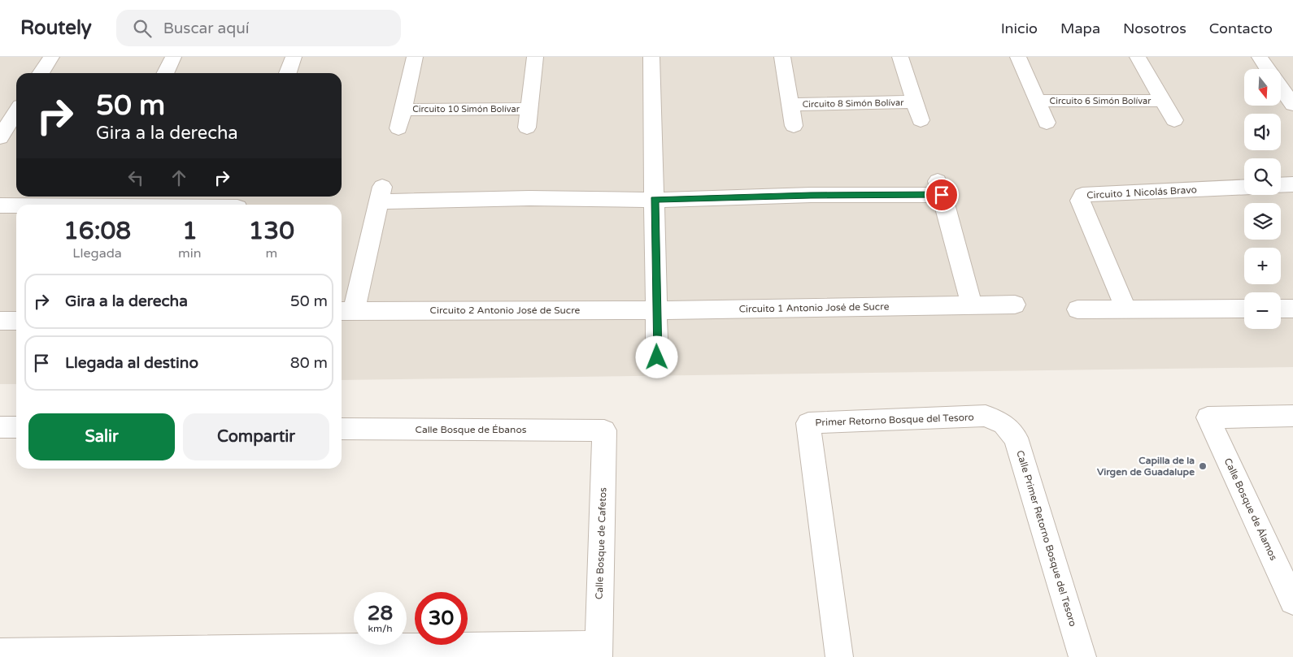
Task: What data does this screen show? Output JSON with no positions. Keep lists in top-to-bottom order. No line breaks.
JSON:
{"streets":{"street":["Circuito 6 Simón Bolívar","Circuito 8 Simón Bolívar","Circuito 10 Simón Bolívar","Circuito 1 Nicolás Bravo","Circuito 1 Antonio José de Sucre","Circuito 2 Antonio José de Sucre","Primer Retorno Bosque del Tesoro","Calle Bosque de Ébanos","Calle Bosque de Álamos","Calle Primer Retorno Bosque del Tesoro","Calle Bosque de Cafetos"]},"crossings":[["Circuito 1 Antonio José de Sucre","Circuito 2 Antonio José de Sucre"],["Primer Retorno Bosque del Tesoro","Calle Primer Retorno Bosque del Tesoro"],["Calle Bosque de Ébanos","Calle Bosque de Cafetos"]],"places":["Capilla de la Virgen de Guadalupe"],"north":"bottom","page":{"header":"Routely","search":"Buscar aquí","nav":["Inicio","Mapa","Nosotros","Contacto"],"map_buttons":["+","−"],"turn":["50 m","Gira a la derecha"],"eta":["16:08","Llegada","1","min","130","m"],"list":[{"name":"Gira a la derecha","value":"50 m"},{"name":"Llegada al destino","value":"80 m"}],"buttons":["Salir","Compartir"],"speed":"28 km/h","limit":"30"}}
